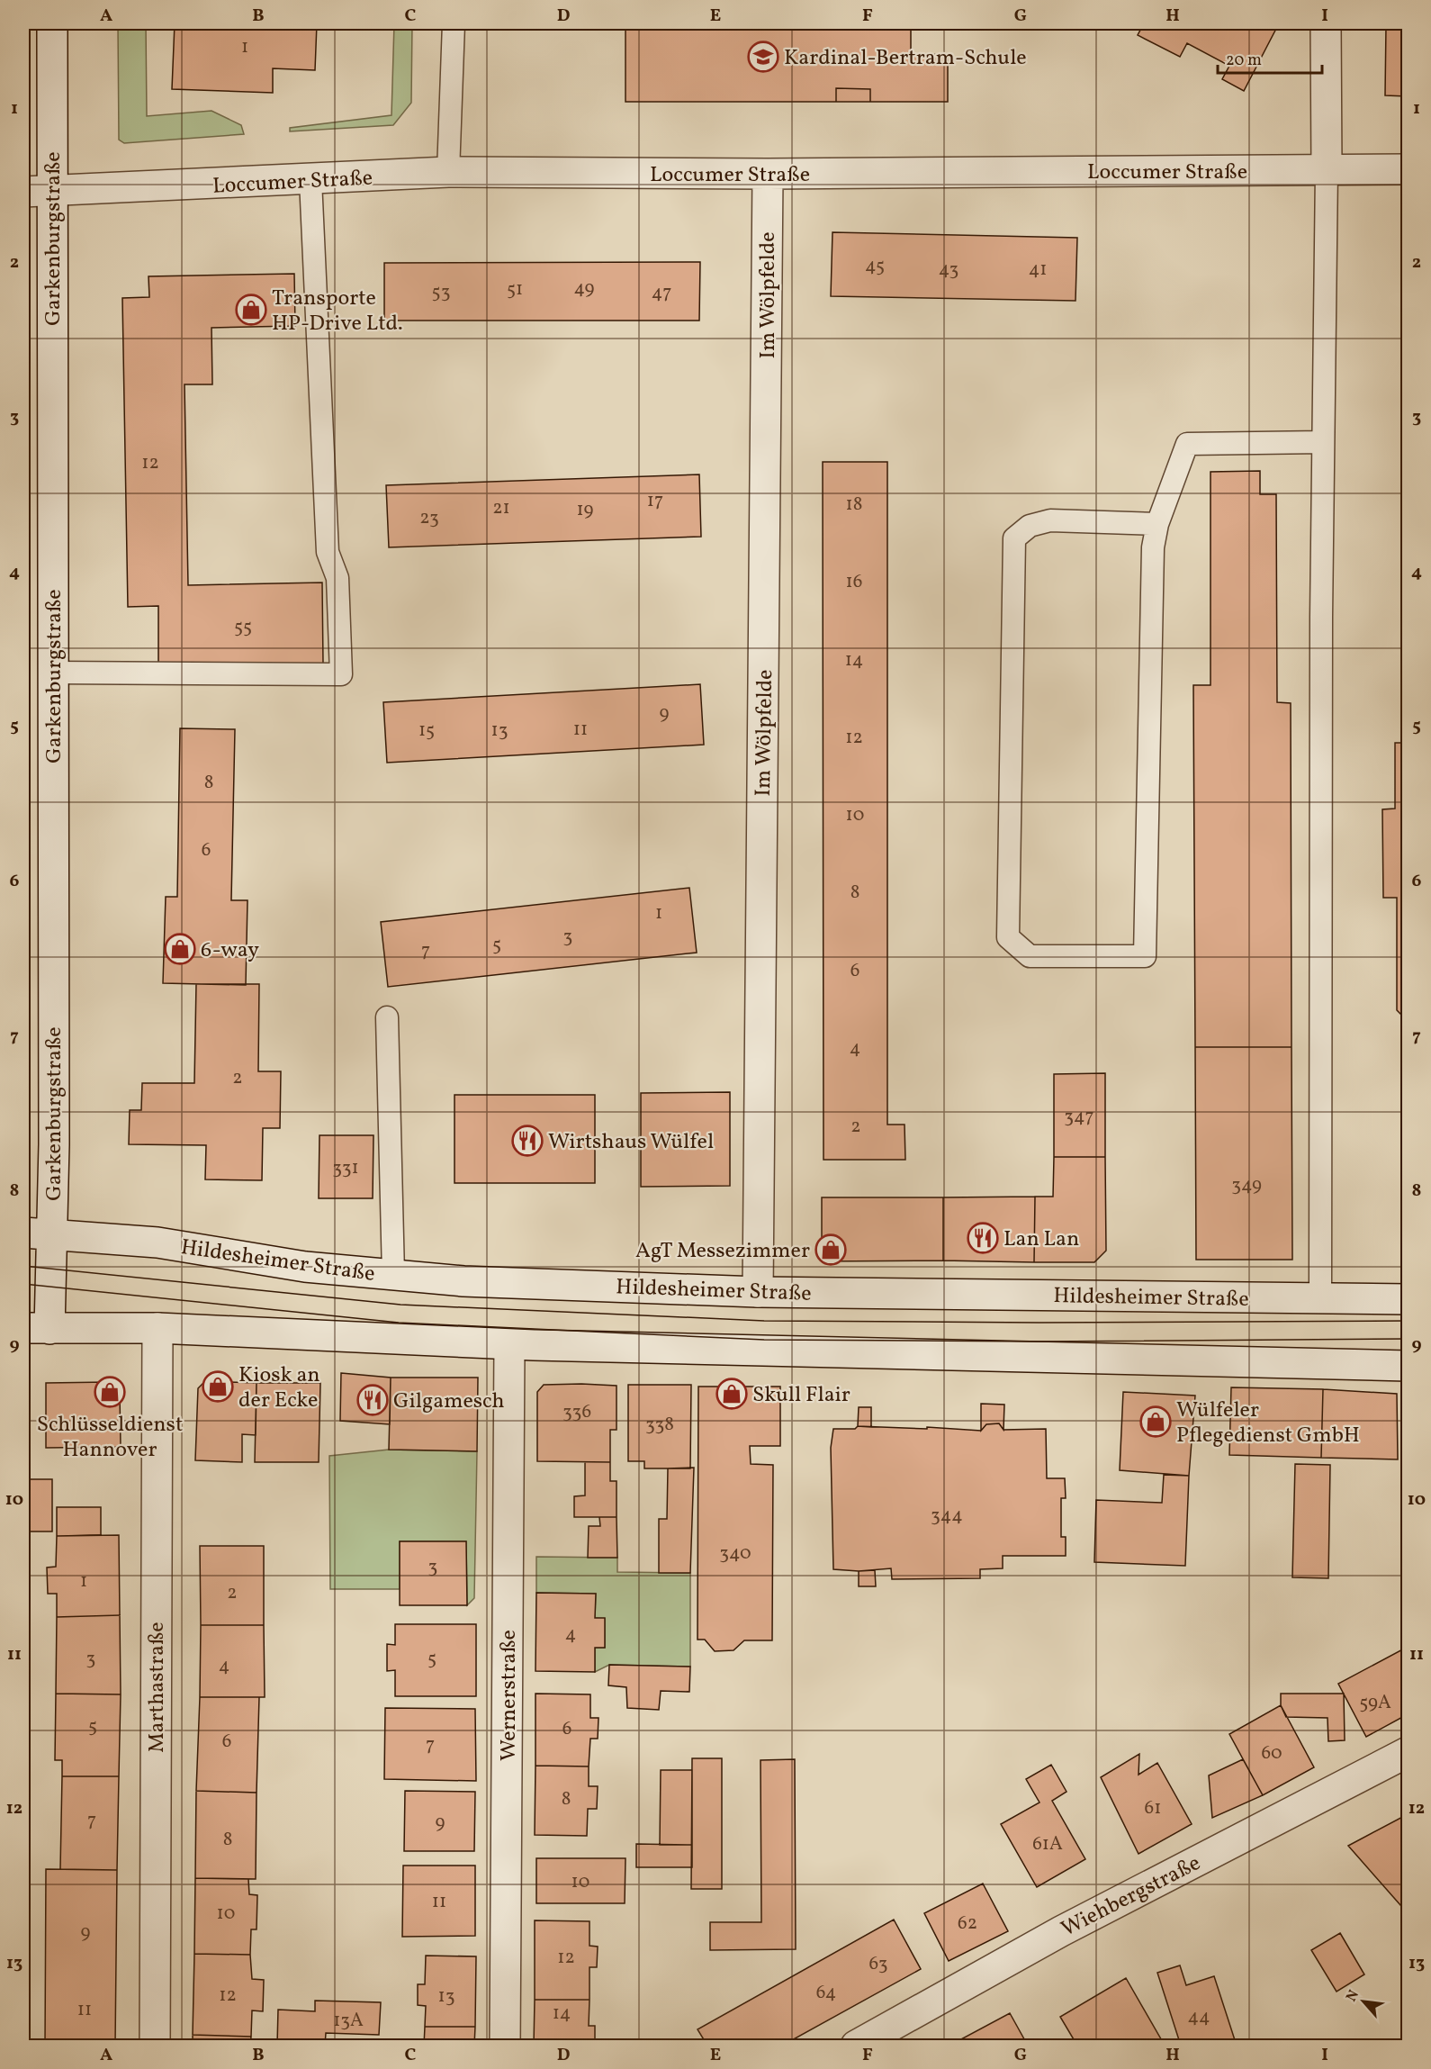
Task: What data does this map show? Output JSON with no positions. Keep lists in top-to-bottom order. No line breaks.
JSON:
{"streets":{"street":["Loccumer Straße","Garkenburgstraße","Im Wölpfelde","Hildesheimer Straße","Marthastraße","Wernerstraße","Wiehbergstraße"]},"crossings":[["Loccumer Straße","Garkenburgstraße"],["Loccumer Straße","Im Wölpfelde"],["Garkenburgstraße","Hildesheimer Straße"],["Im Wölpfelde","Hildesheimer Straße"]],"places":{"school or university":["Kardinal-Bertram-Schule"],"shop":["Transporte HP-Drive Ltd.","6-way","AgT Messezimmer","Kiosk an der Ecke","Schlüsseldienst Hannover","Skull Flair","Wülfeler Pflegedienst GmbH"],"restaurant":["Wirtshaus Wülfel","Lan Lan","Gilgamesch"]},"house_numbers":["1","45","43","41","49","51","53","47","12","17","18","21","19","23","16","55","14","9","11","15","13","12","8","10","6","8","1","3","5","7","6","4","2","347","2","331","349","336","338","344","340","3","1","2","4","3","5","4","59A","5","6","6","7","60","8","61","7","9","8","61A","10","11","10","62","9","12","63","64","12","13","11","14","44","13A"],"scale_bar":"20 m","north":"top left","grid":{"columns":["A","B","C","D","E","F","G","H","I"],"rows":["1","2","3","4","5","6","7","8","9","10","11","12","13"]}}
